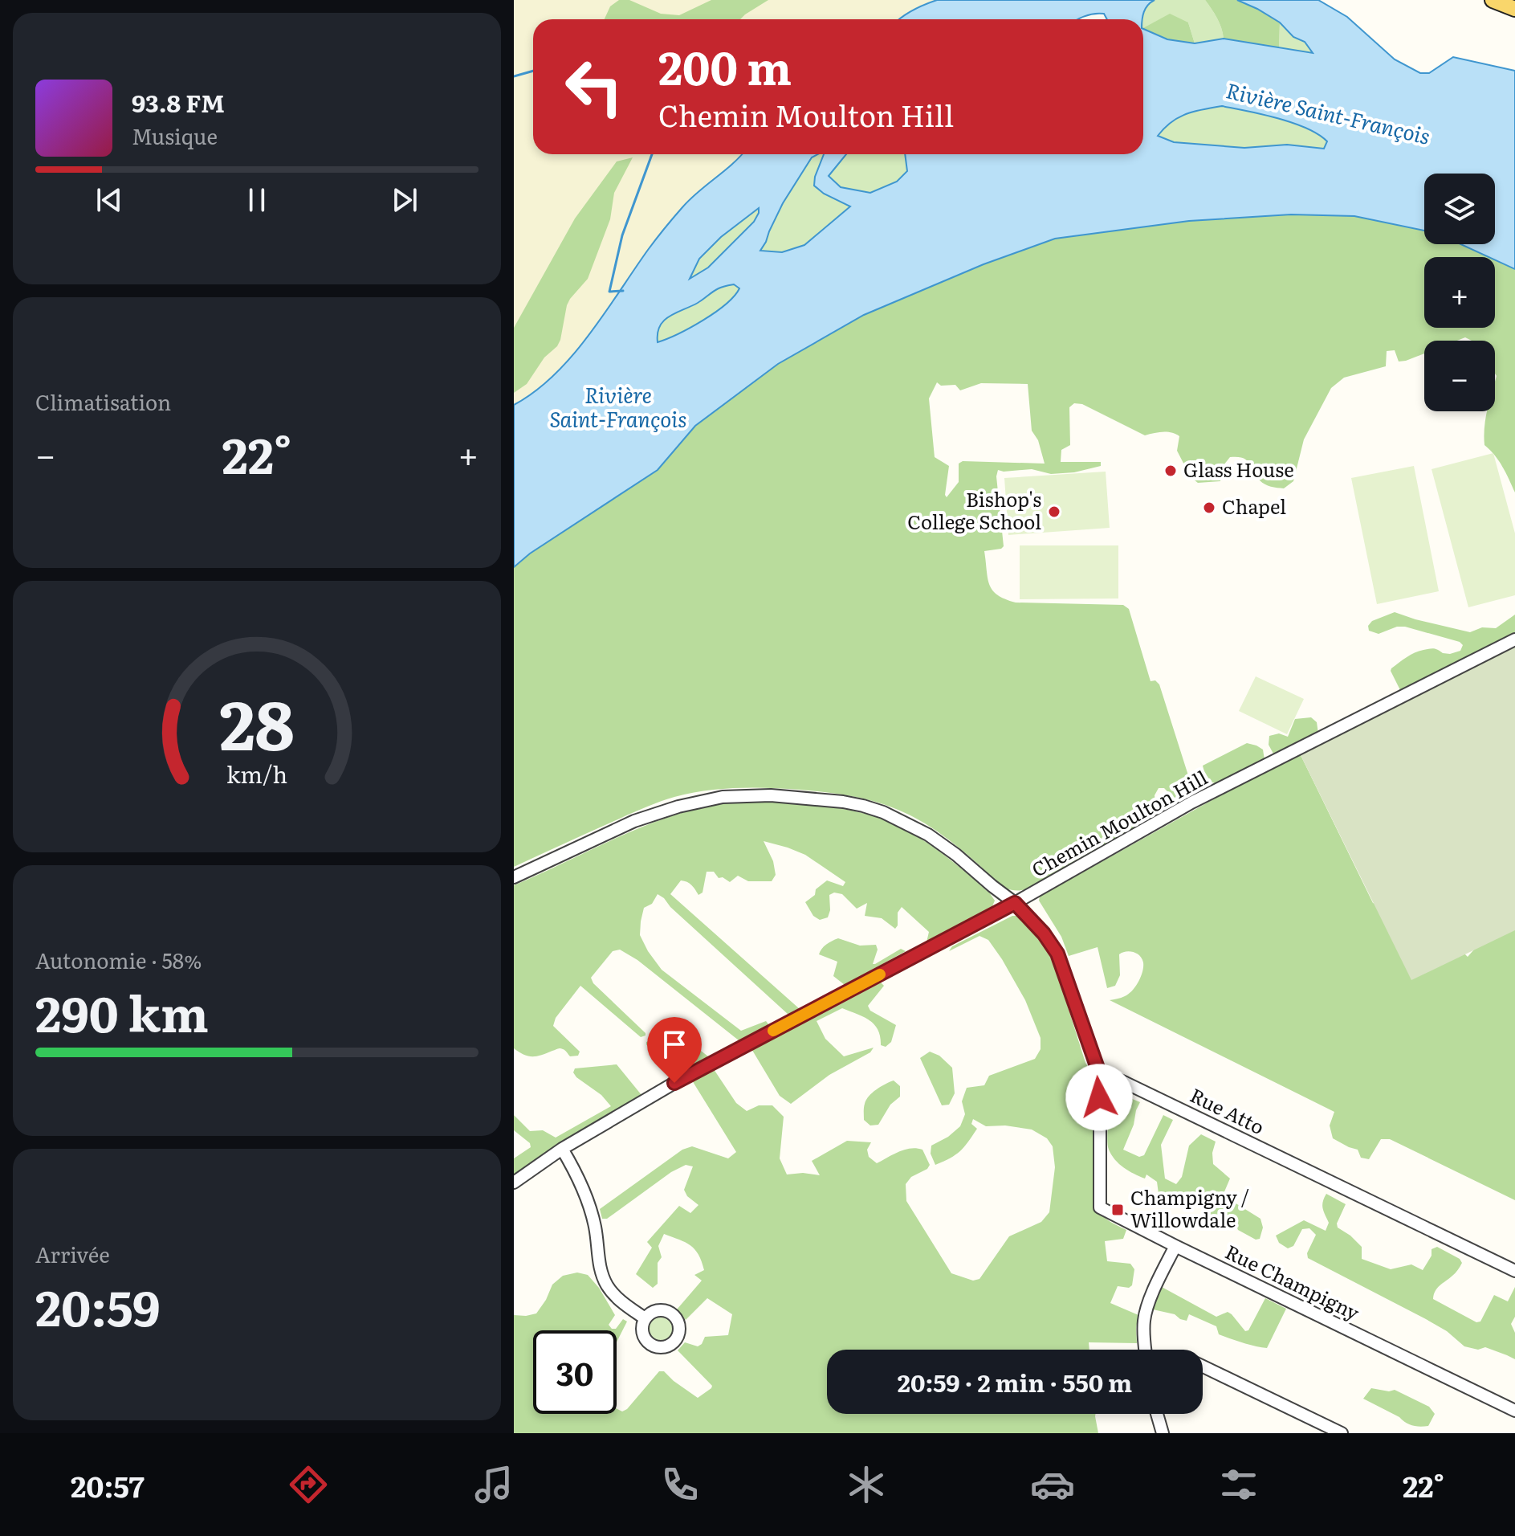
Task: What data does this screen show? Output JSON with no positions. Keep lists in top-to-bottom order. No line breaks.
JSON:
{"streets":{"street":["Chemin Moulton Hill","Rue Atto","Rue Champigny"]},"crossings":[["Rue Atto","Rue Champigny"]],"water":["Rivière Saint-François"],"places":{"other":["Glass House","Chapel","Bishop's College School"],"transit":["Champigny / Willowdale"]},"page":{"turn":["200 m","Chemin Moulton Hill"],"song":["93.8 FM","Musique"],"map_buttons":["+","−"],"tile":["Climatisation",["Autonomie · 58%","290 km"],["Arrivée","20:59"]],"heat":["−","22°","+"],"limit":"30","trip":"20:59 · 2 min · 550 m","tabs":["20:57","22°"],"gauge":["28","km/h"]}}
